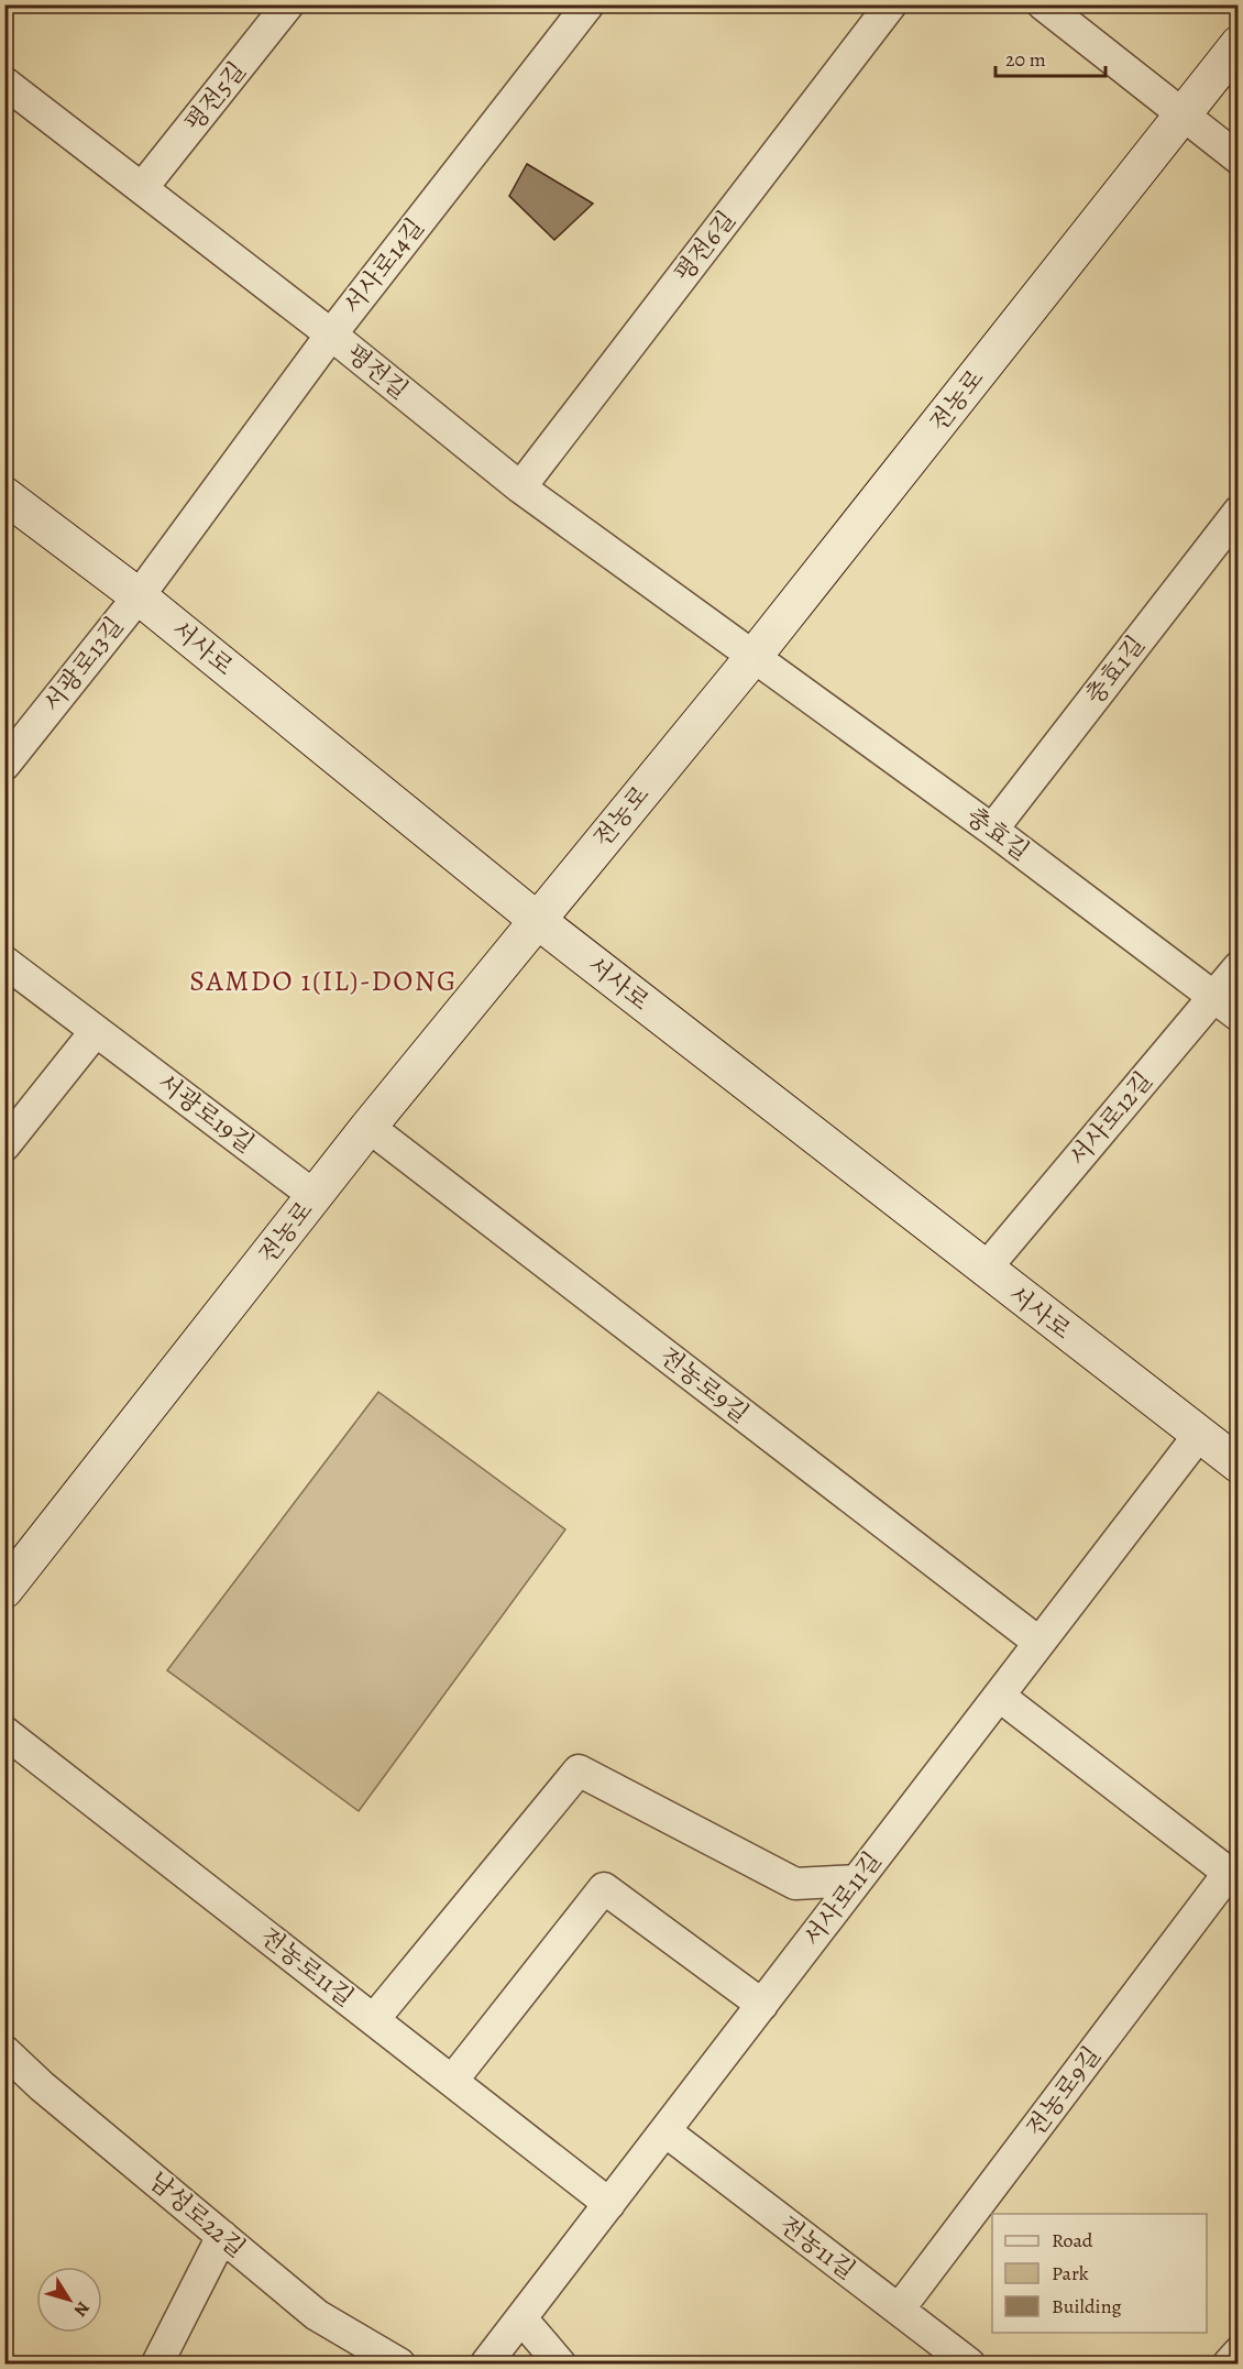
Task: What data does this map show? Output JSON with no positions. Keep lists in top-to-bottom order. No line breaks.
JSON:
{"streets":{"street":["평전5길","평전6길","서사로14길","평전길","전농로","서사로","서광로13길","충효1길","충효길","서광로19길","서사로12길","전농로9길","서사로11길","전농로11길","남성로22길","전농11길"]},"crossings":[["평전5길","평전길"],["평전6길","평전길"],["서사로14길","평전길"],["서사로14길","서사로"],["서사로14길","서광로13길"],["평전길","전농로"],["평전길","충효길"],["전농로","서사로"],["전농로","충효길"],["전농로","서광로19길"],["전농로","전농로9길"],["서사로","서광로13길"],["서사로","서사로12길"],["서사로","서사로11길"],["충효1길","충효길"],["충효길","서사로12길"],["전농로9길","서사로11길"],["전농로9길","전농11길"],["서사로11길","전농로11길"],["서사로11길","전농11길"]],"districts":["SAMDO 1(IL)-DONG"],"legend":["Road","Park","Building"],"scale_bar":"20 m","north":"bottom right"}
